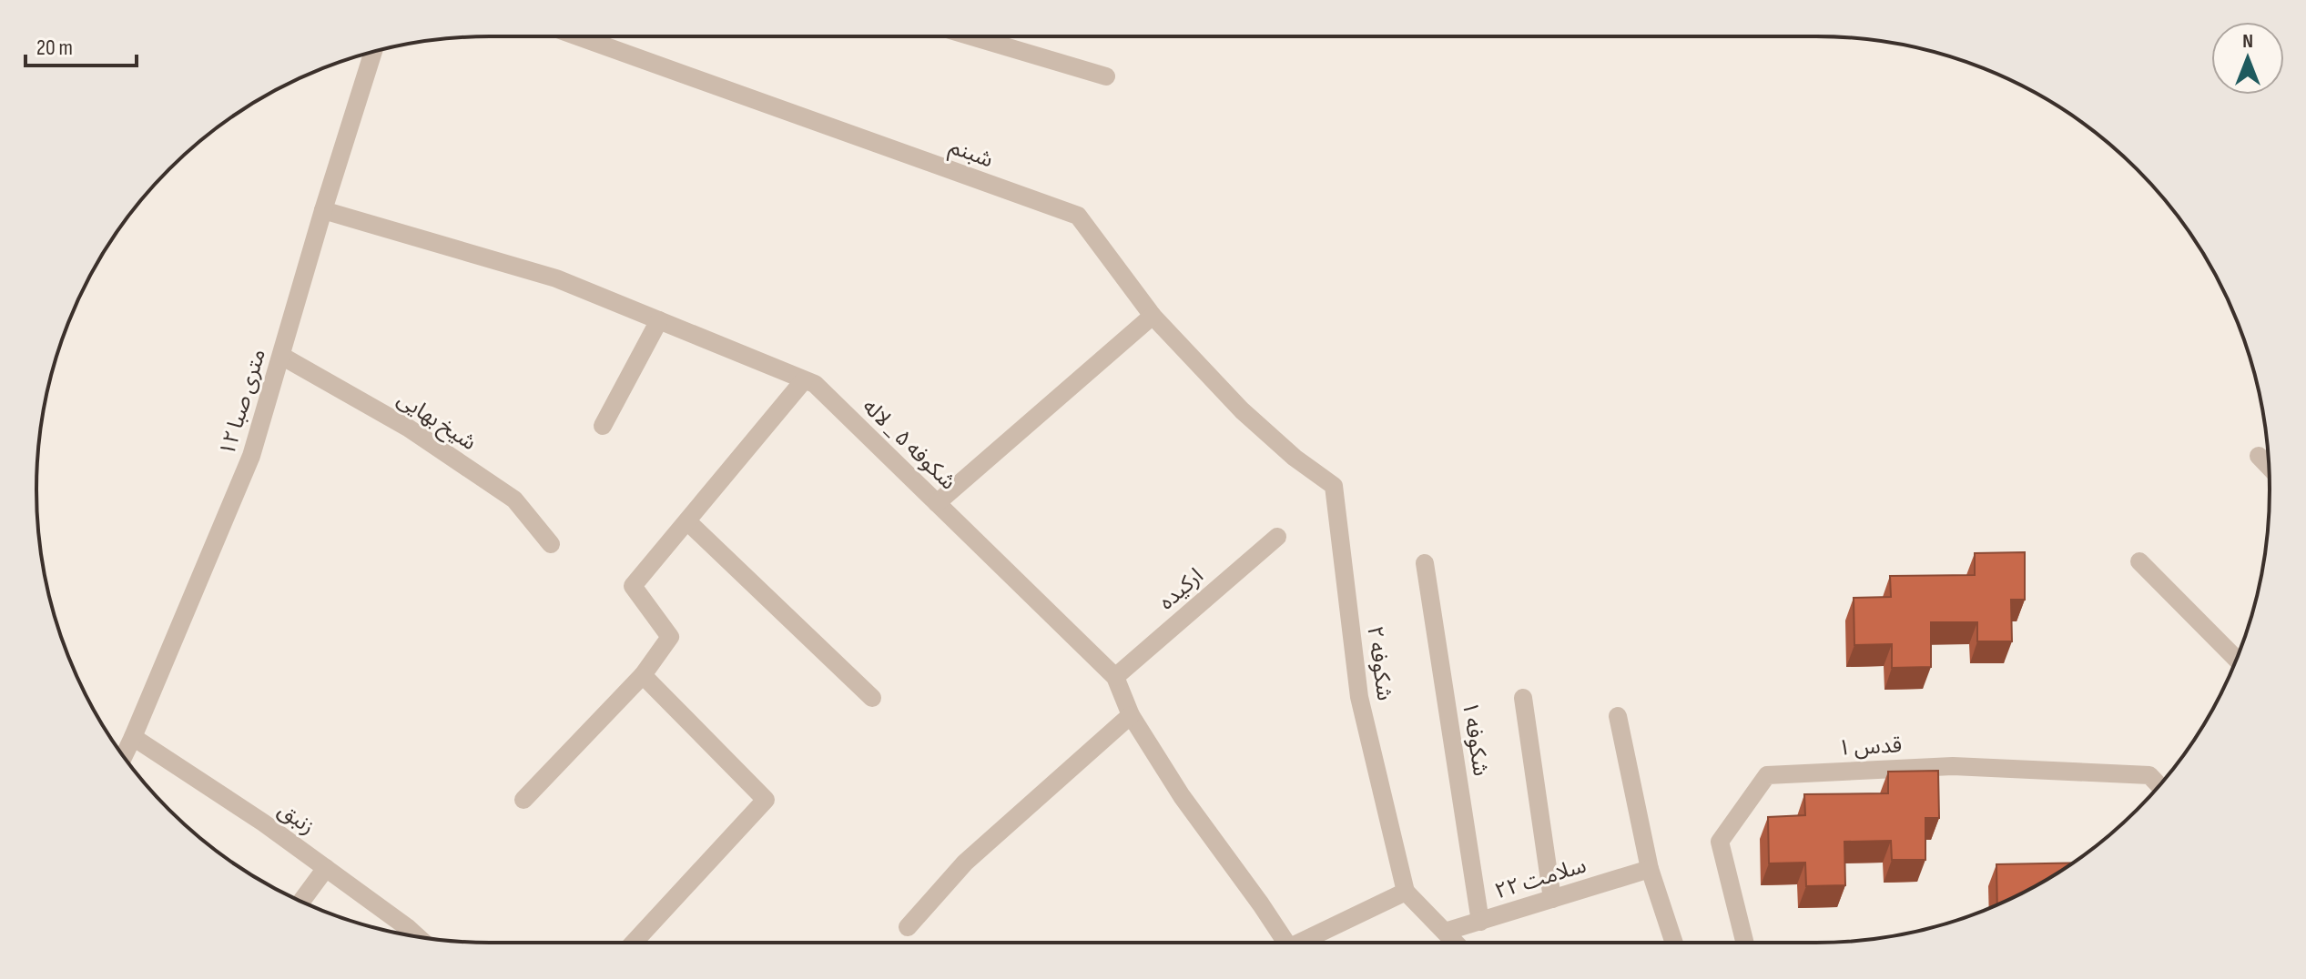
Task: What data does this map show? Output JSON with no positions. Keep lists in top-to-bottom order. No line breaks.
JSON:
{"streets":{"street":["شبنم","۱۲ متری صبا","شیخ بهایی","شکوفه ۵ _ لاله","ارکیده","شکوفه ۲","شکوفه ۱","قدس ۱","زنبق","سلامت ۲۲"]},"crossings":[["شبنم","شکوفه ۲"],["۱۲ متری صبا","شیخ بهایی"],["۱۲ متری صبا","شکوفه ۵ _ لاله"],["۱۲ متری صبا","زنبق"],["شکوفه ۵ _ لاله","ارکیده"],["شکوفه ۱","سلامت ۲۲"]],"scale_bar":"20 m","north":"top"}
